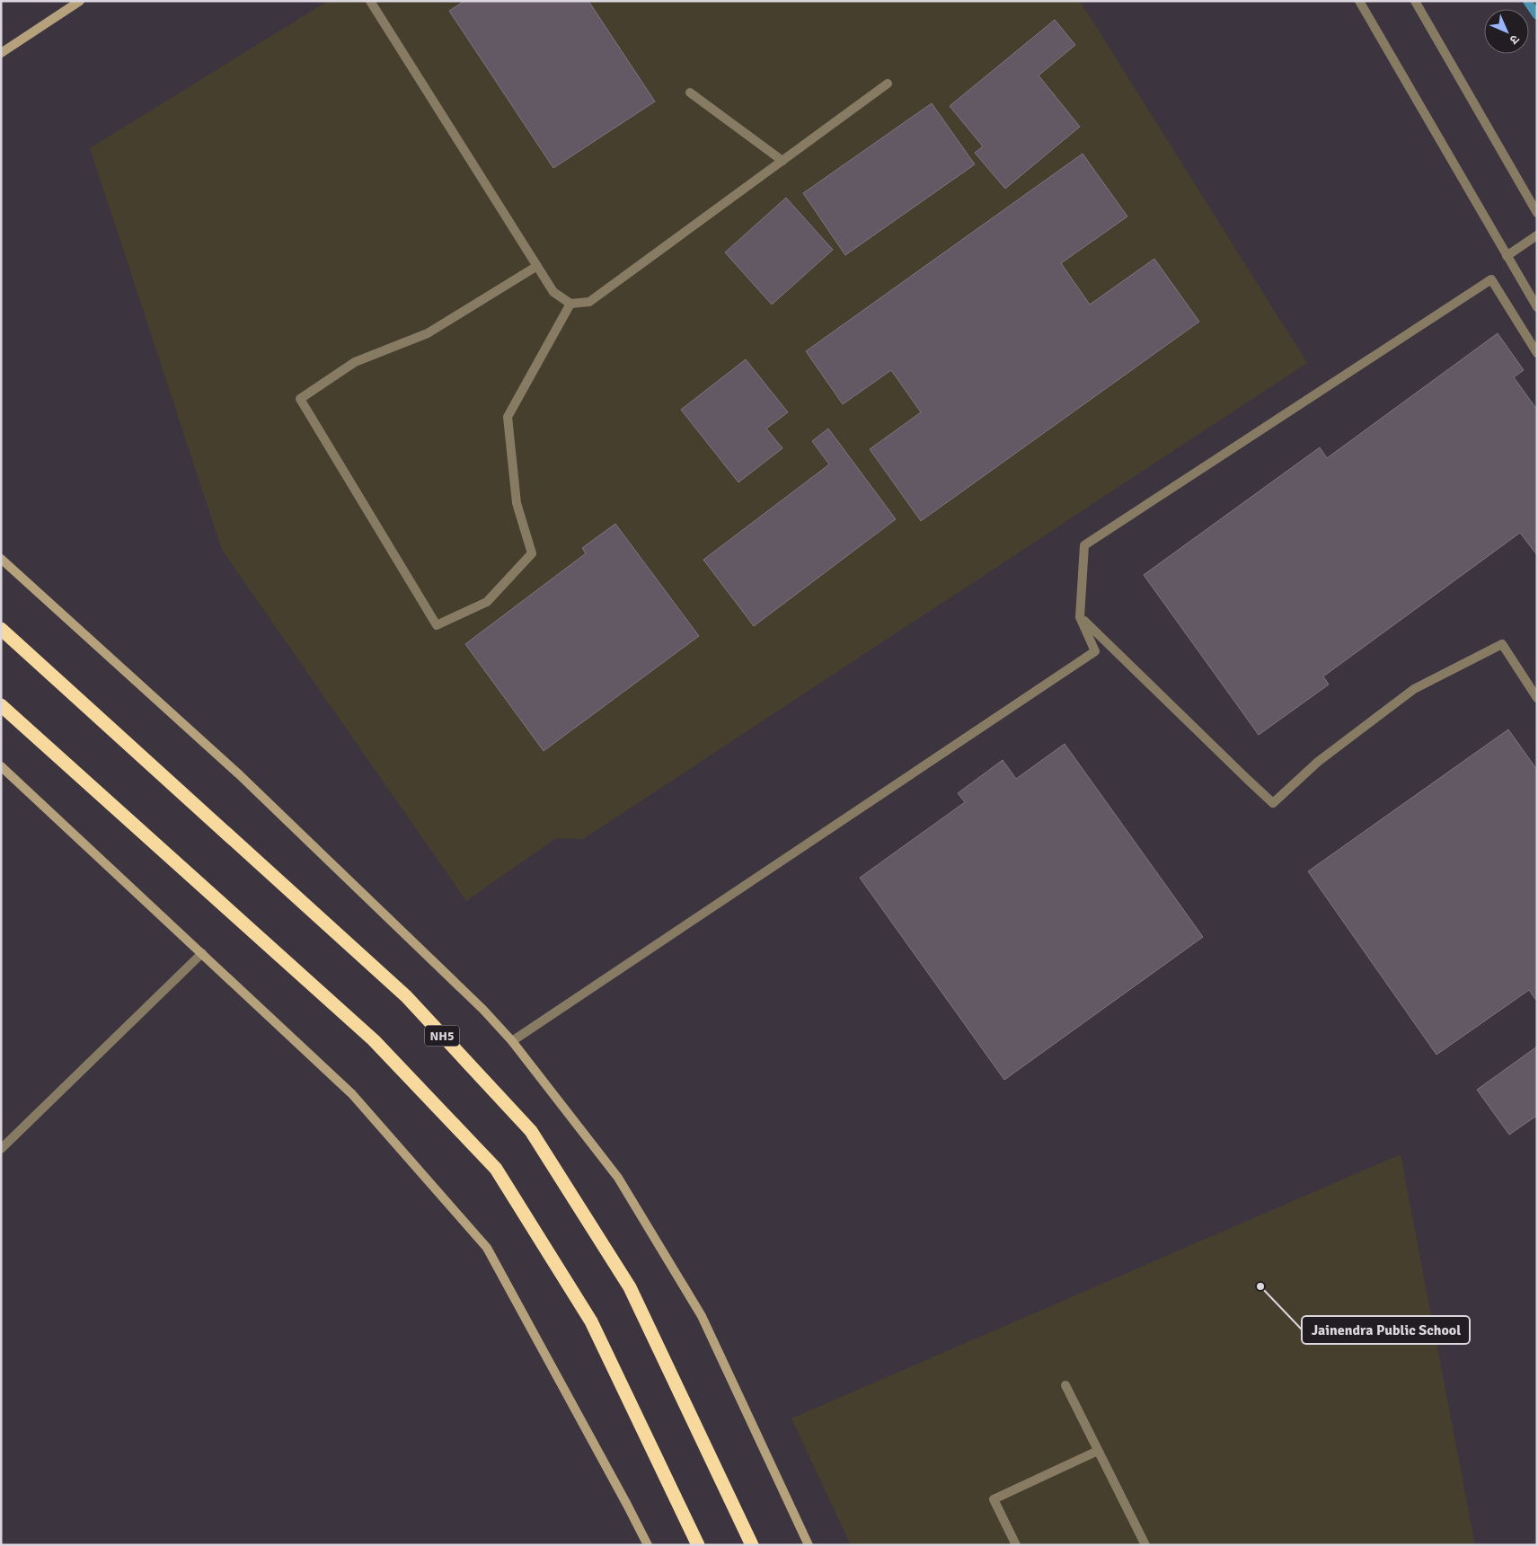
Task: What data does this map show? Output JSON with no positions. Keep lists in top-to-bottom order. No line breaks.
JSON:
{"streets":{"highway":["NH5"]},"places":["Jainendra Public School"],"north":"bottom right"}
